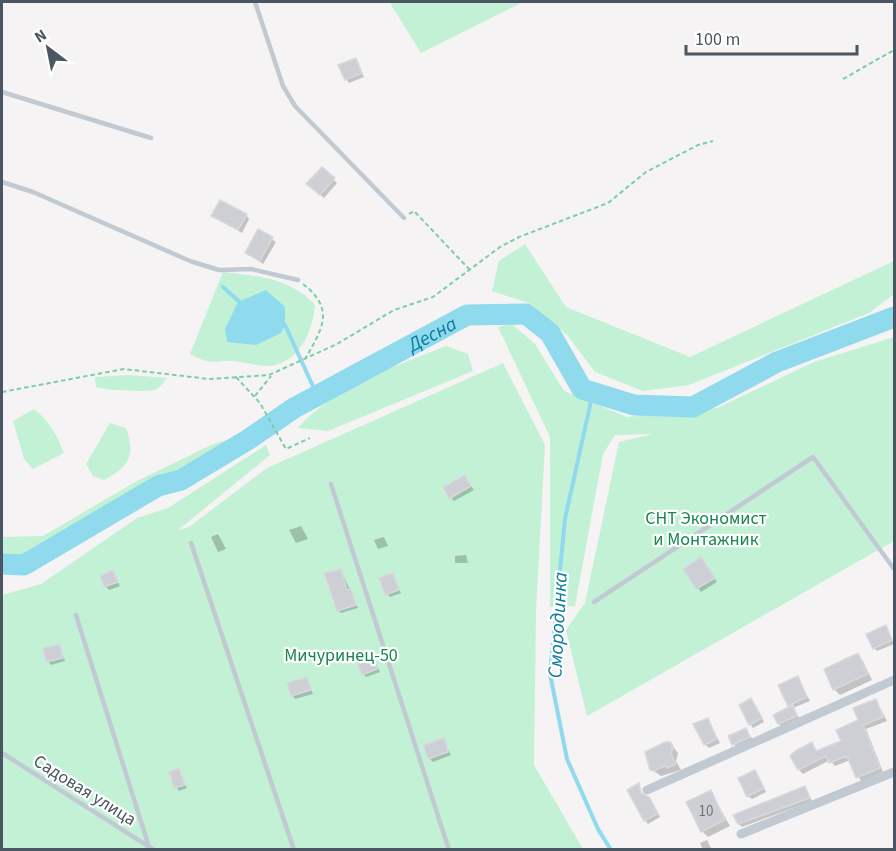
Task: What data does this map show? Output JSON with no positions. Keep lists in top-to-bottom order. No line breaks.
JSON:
{"streets":{"lane":["Садовая улица"]},"water":["Десна","Смородинка"],"parks":["СНТ Экономист и Монтажник","Мичуринец-50"],"house_numbers":["10"],"scale_bar":"100 m","north":"top left"}
